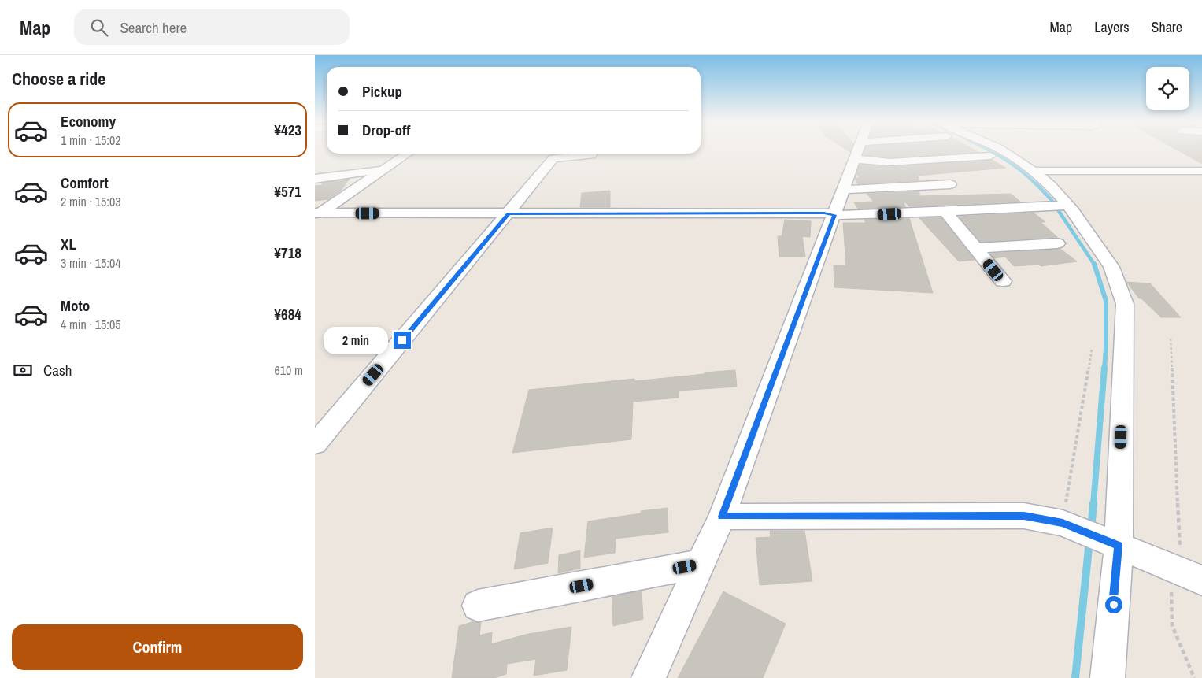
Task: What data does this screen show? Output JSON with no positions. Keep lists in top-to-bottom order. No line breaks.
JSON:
{"page":{"header":"Map","search":"Search here","nav":["Map","Layers","Share"],"heading":"Choose a ride","banner":["Pickup","Drop-off"],"list":[{"name":"Economy","note":"1 min · 15:02","value":"¥423"},{"name":"Comfort","note":"2 min · 15:03","value":"¥571"},{"name":"XL","note":"3 min · 15:04","value":"¥718"},{"name":"Moto","note":"4 min · 15:05","value":"¥684"}],"bubble":"2 min","pay":["Cash","610 m"],"buttons":"Confirm"}}
